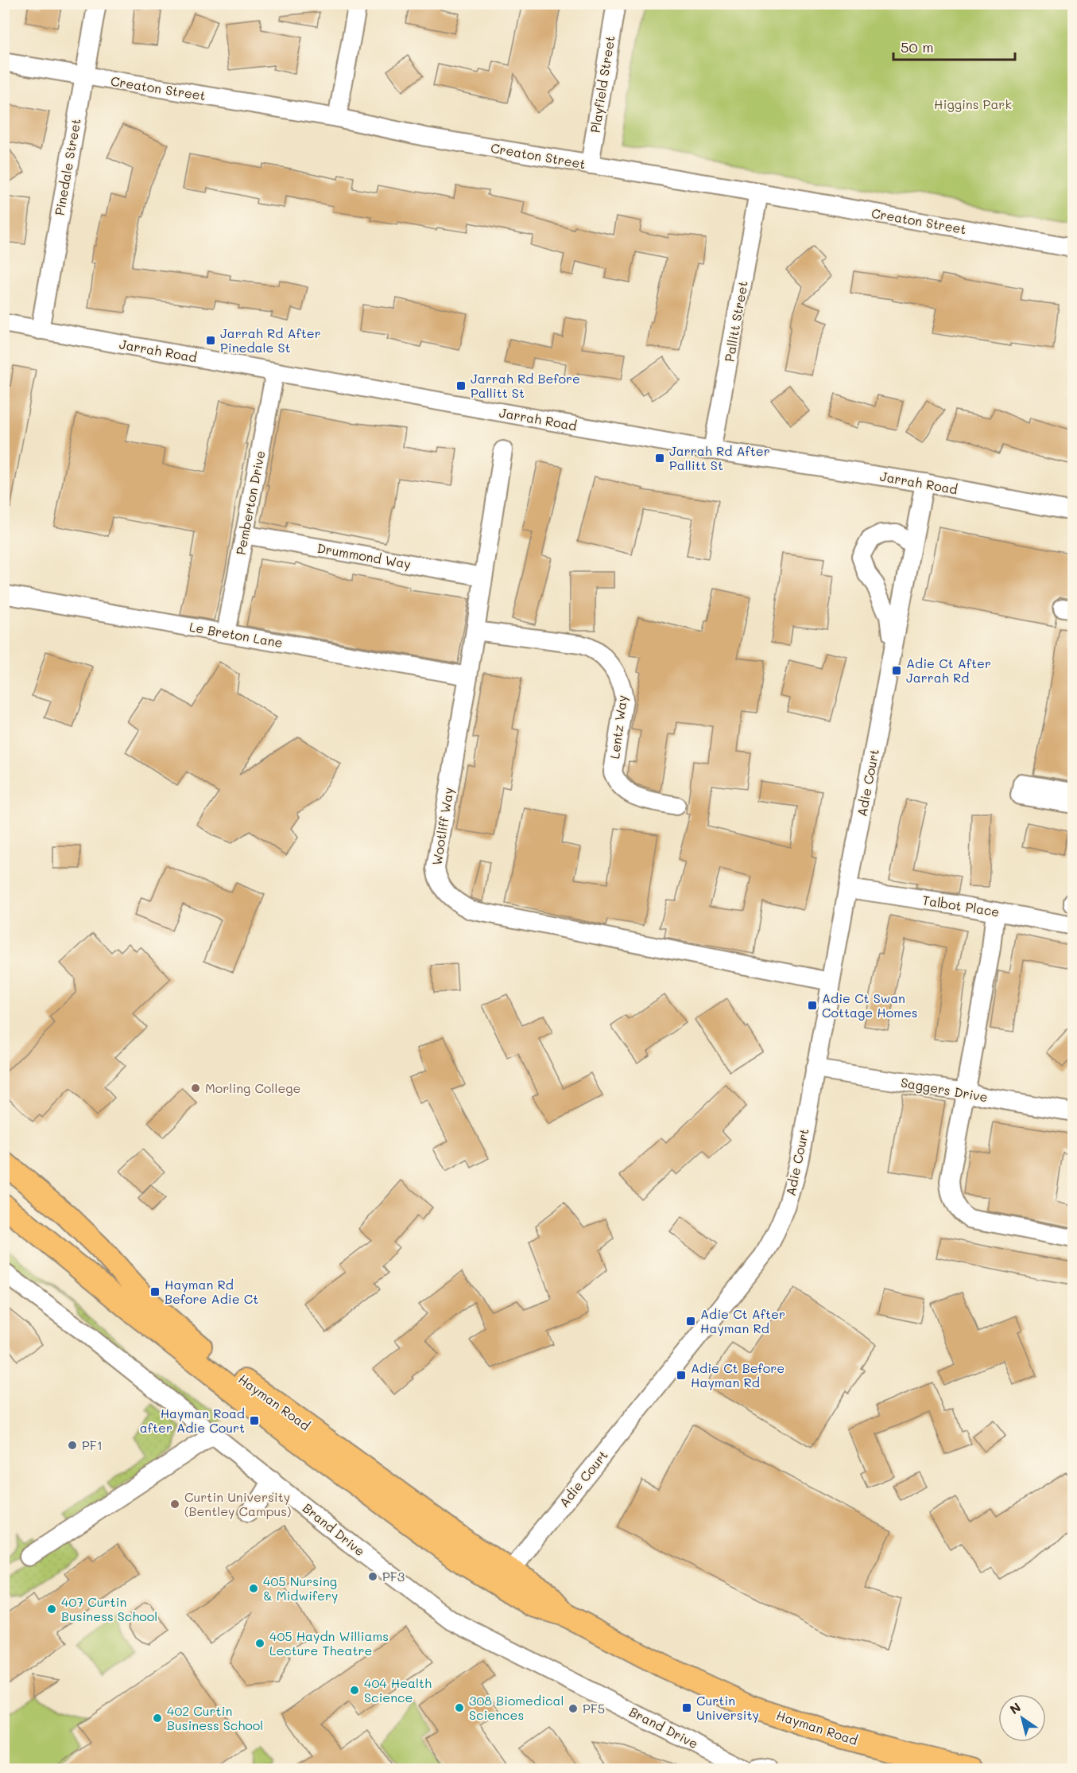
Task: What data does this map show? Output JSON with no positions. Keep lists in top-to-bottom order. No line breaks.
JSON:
{"streets":{"main road":["Hayman Road"],"street":["Playfield Street","Creaton Street","Pinedale Street","Pallitt Street","Jarrah Road","Pemberton Drive","Drummond Way","Le Breton Lane","Lentz Way","Adie Court","Wootliff Way","Talbot Place","Saggers Drive","Brand Drive"]},"crossings":[["Playfield Street","Creaton Street"],["Creaton Street","Pinedale Street"],["Creaton Street","Pallitt Street"],["Pinedale Street","Jarrah Road"],["Pallitt Street","Jarrah Road"],["Jarrah Road","Pemberton Drive"],["Jarrah Road","Adie Court"],["Pemberton Drive","Drummond Way"],["Pemberton Drive","Le Breton Lane"],["Drummond Way","Wootliff Way"],["Le Breton Lane","Wootliff Way"],["Lentz Way","Wootliff Way"],["Adie Court","Wootliff Way"],["Adie Court","Talbot Place"],["Adie Court","Saggers Drive"],["Adie Court","Hayman Road"]],"parks":["Higgins Park"],"places":{"transit":["Jarrah Rd After Pinedale St","Jarrah Rd Before Pallitt St","Jarrah Rd After Pallitt St","Adie Ct After Jarrah Rd","Adie Ct Swan Cottage Homes","Hayman Rd Before Adie Ct","Adie Ct After Hayman Rd","Adie Ct Before Hayman Rd","Hayman Road after Adie Court","Curtin University"],"other":["Morling College","PF1","Curtin University (Bentley Campus)","PF3","405 Nursing & Midwifery","407 Curtin Business School","405 Haydn Williams Lecture Theatre","404 Health Science","308 Biomedical Sciences","PF5","402 Curtin Business School"]},"scale_bar":"50 m","north":"top left"}
